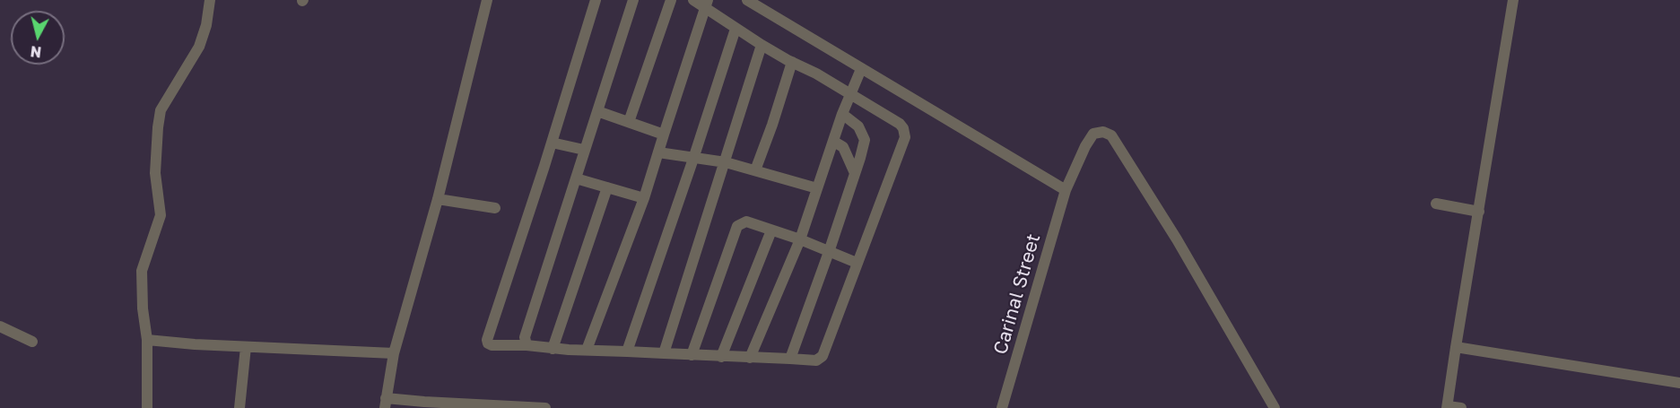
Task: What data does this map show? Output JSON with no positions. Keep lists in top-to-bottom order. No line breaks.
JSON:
{"streets":{"street":["Carinal Street"]},"north":"bottom"}
